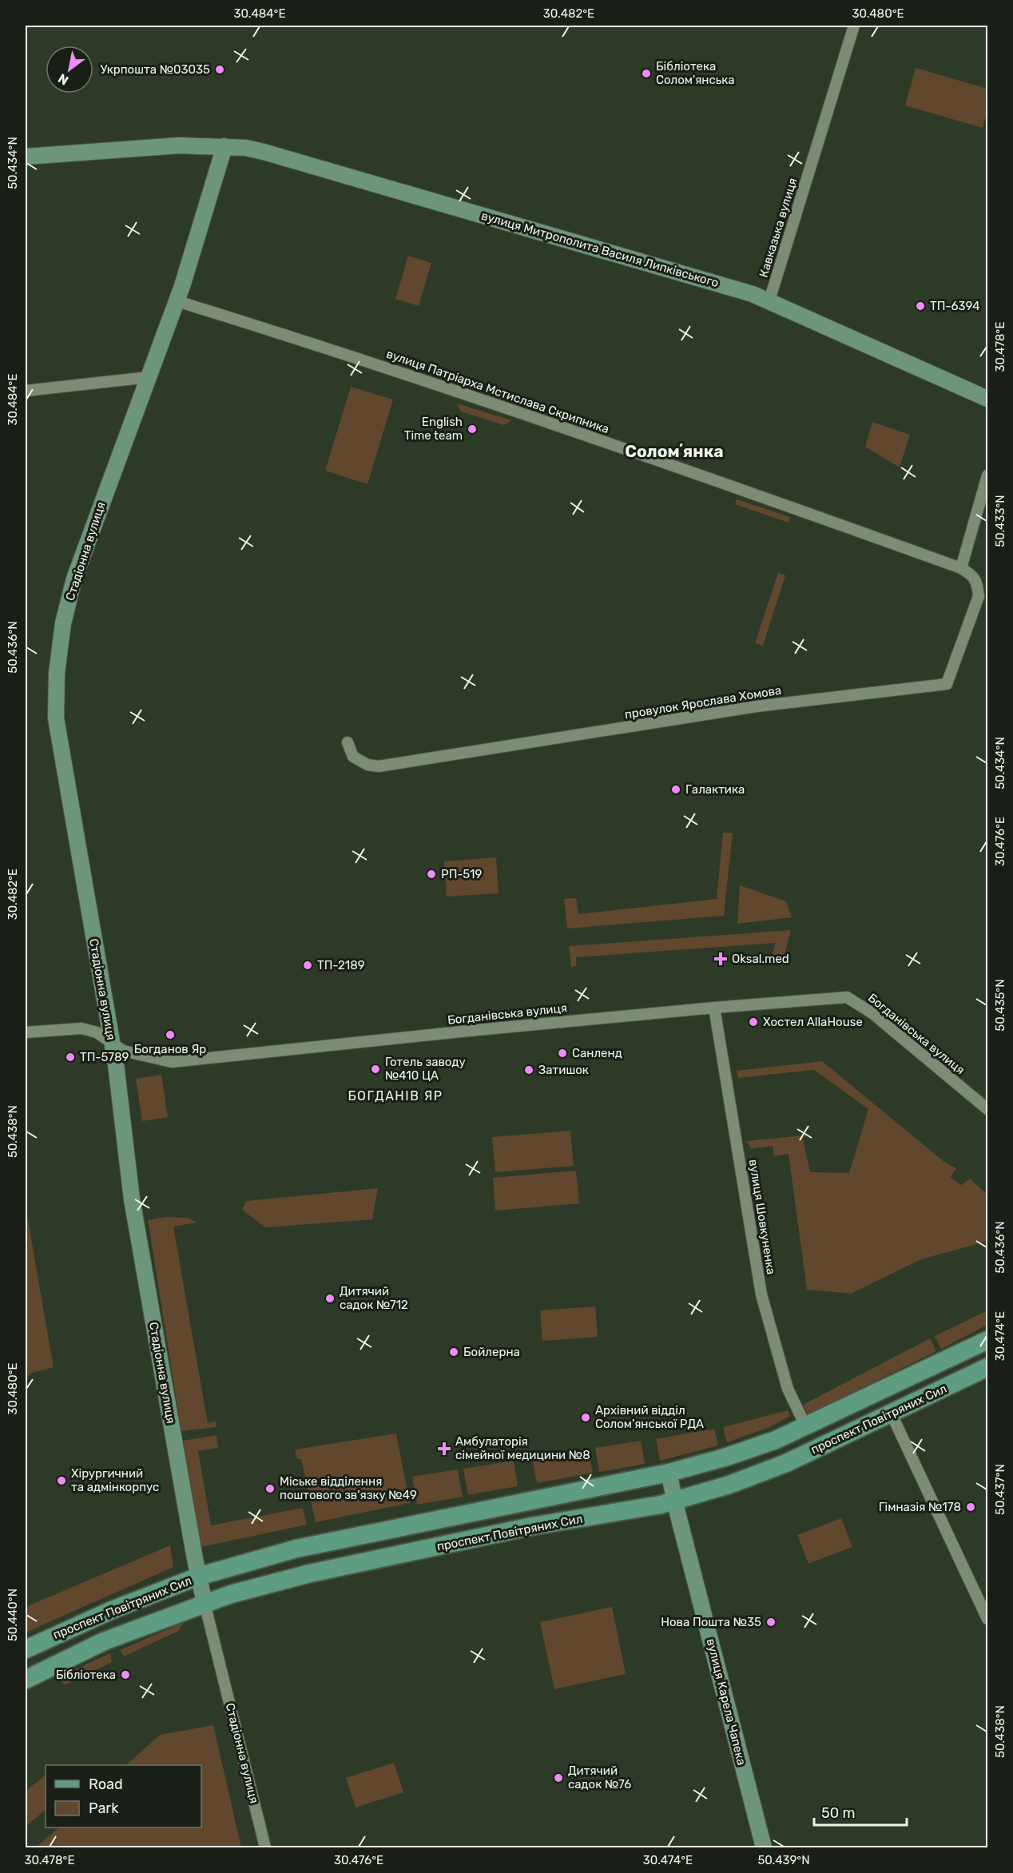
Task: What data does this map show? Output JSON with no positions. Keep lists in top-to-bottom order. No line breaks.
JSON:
{"streets":{"main road":["проспект Повітряних Сил"],"street":["Кавказька вулиця","вулиця Митрополита Василя Липківського","вулиця Патріарха Мстислава Скрипника","Стадіонна вулиця","провулок Ярослава Хомова","Богданівська вулиця","вулиця Шовкуненка","вулиця Карела Чапека"]},"crossings":[["Кавказька вулиця","вулиця Митрополита Василя Липківського"],["вулиця Митрополита Василя Липківського","Стадіонна вулиця"],["вулиця Патріарха Мстислава Скрипника","Стадіонна вулиця"],["вулиця Патріарха Мстислава Скрипника","провулок Ярослава Хомова"],["Стадіонна вулиця","Богданівська вулиця"],["Стадіонна вулиця","проспект Повітряних Сил"],["Богданівська вулиця","вулиця Шовкуненка"],["вулиця Шовкуненка","проспект Повітряних Сил"],["проспект Повітряних Сил","вулиця Карела Чапека"]],"districts":["Соломʼянка","БОГДАНІВ ЯР"],"places":{"other":["Укрпошта №03035","Бібліотека Солом'янська","ТП-6394","English Time team","Галактика","РП-519","ТП-2189","Хостел AllaHouse","Богданов Яр","Санленд","ТП-5789","Готель заводу №410 ЦА","Затишок","Дитячий садок №712","Бойлерна","Архівний відділ Солом'янської РДА","Хірургичний та адмінкорпус","Міське відділення поштового зв'язку №49","Гімназія №178","Нова Пошта №35","Бібліотека","Дитячий садок №76"],"health":["Oksal.med","Амбулаторія сімейної медицини №8"]},"legend":["Road","Park"],"scale_bar":"50 m","north":"bottom left","coordinates":["30.484°E","30.482°E","30.480°E","50.434°N","30.478°E","50.433°N","50.436°N","30.476°E","50.435°N","50.438°N","30.474°E","50.437°N","50.440°N","50.439°N"]}
